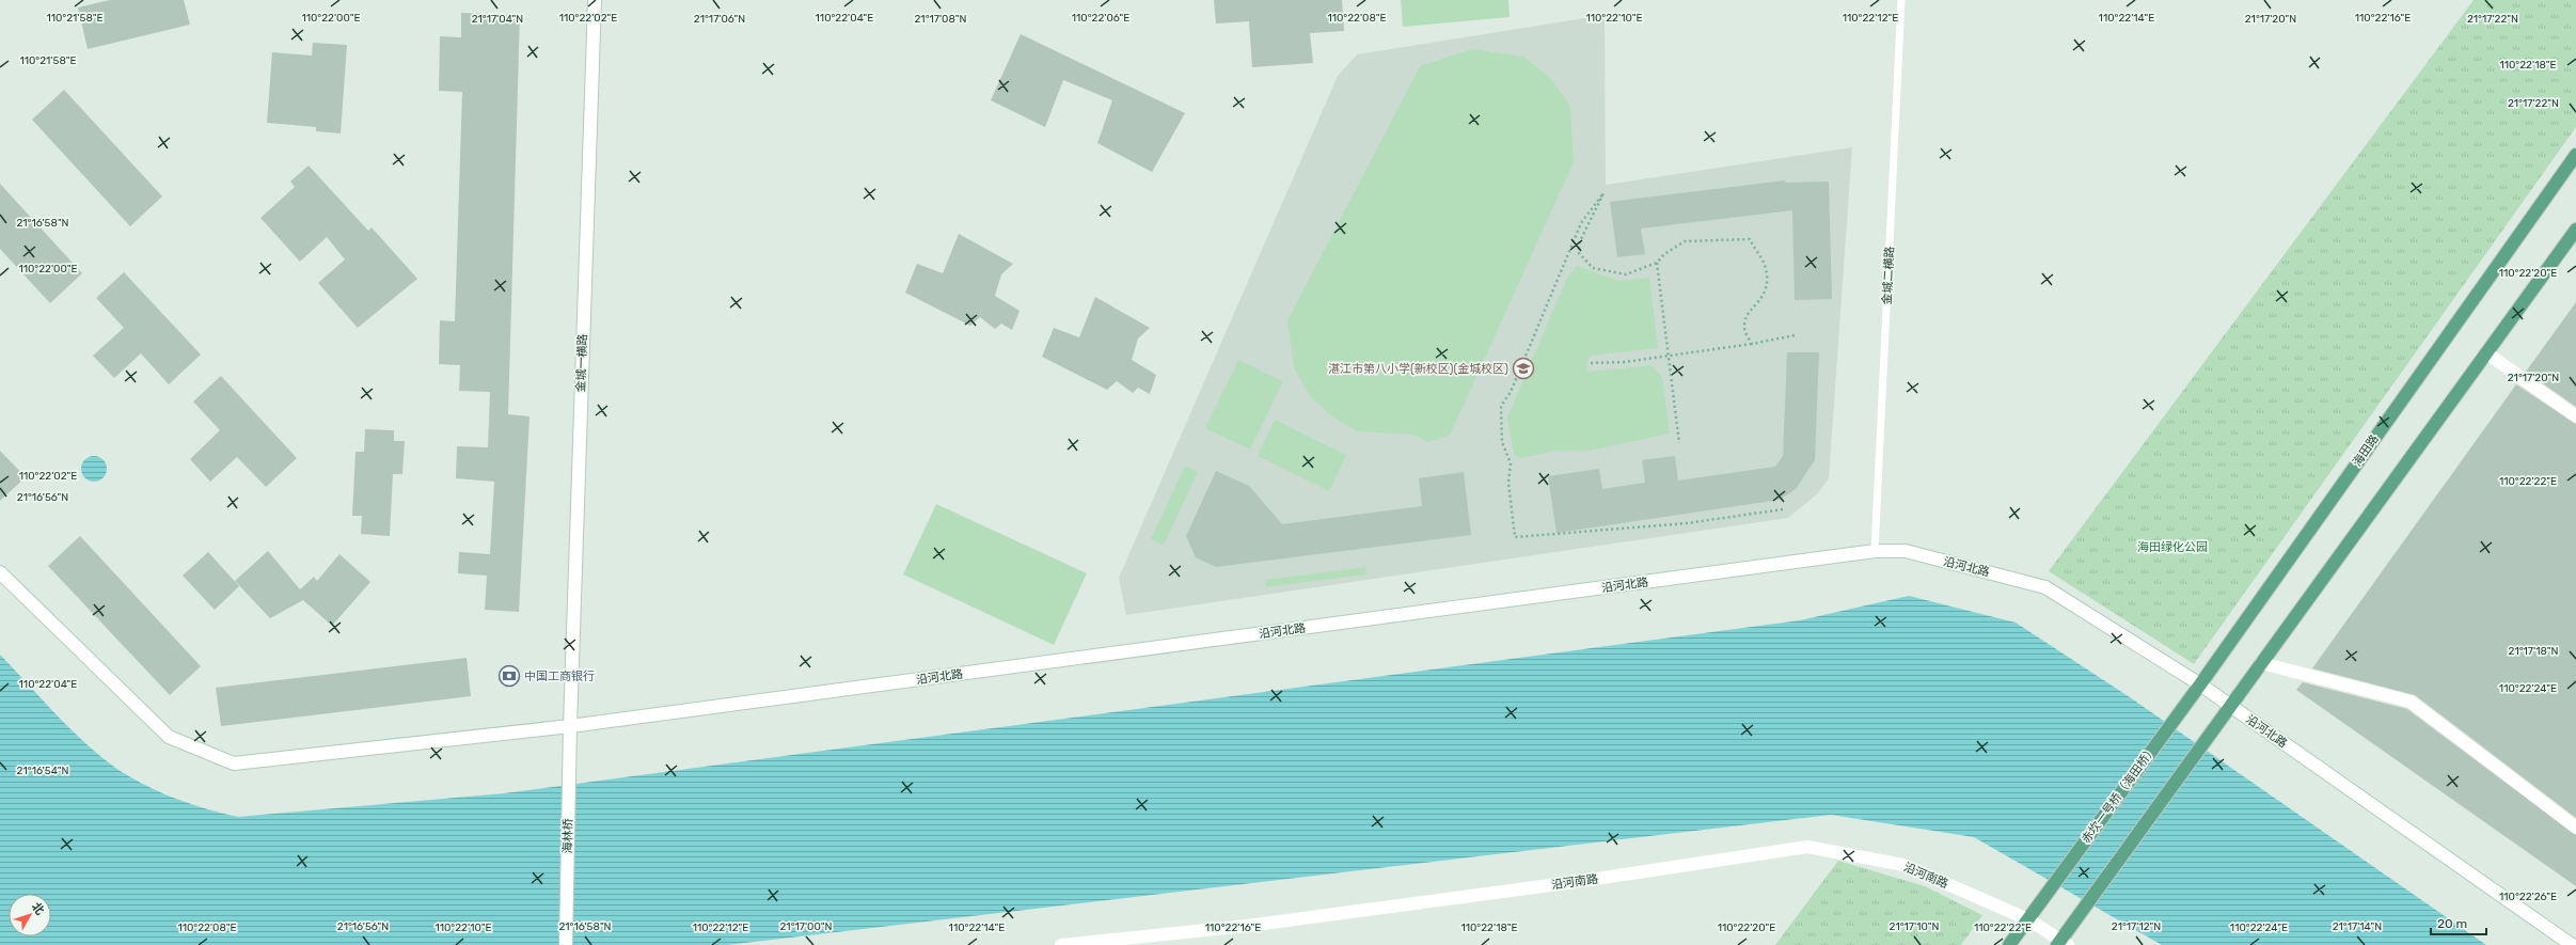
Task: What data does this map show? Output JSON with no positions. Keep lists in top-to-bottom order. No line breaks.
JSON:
{"streets":{"main road":["海田路","赤坎一号桥（海田桥）"],"street":["金城一横路","沿河北路","海林桥","沿河南路"],"lane":["金城二横路"]},"crossings":[["金城二横路","沿河北路"],["金城一横路","沿河北路"],["金城一横路","海林桥"],["海田路","沿河北路"],["海田路","赤坎一号桥（海田桥）"],["沿河北路","赤坎一号桥（海田桥）"],["沿河北路","海林桥"],["赤坎一号桥（海田桥）","沿河南路"]],"parks":["海田绿化公园"],"places":{"school or university":["湛江市第八小学(新校区)(金城校区)"],"bank":["中国工商银行"]},"scale_bar":"20 m","north":"top right","coordinates":["110°21'58\"E","110°22'00\"E","110°22'04\"E","110°22'02\"E","110°22'06\"E","110°22'08\"E","110°22'10\"E","110°22'12\"E","110°22'14\"E","110°22'16\"E","21°17'04\"N","21°17'06\"N","21°17'08\"N","21°17'20\"N","21°17'22\"N","110°22'18\"E","21°16'58\"N","110°22'20\"E","110°22'22\"E","21°16'56\"N","21°17'18\"N","110°22'24\"E","21°16'54\"N","110°22'26\"E","21°17'00\"N","21°17'10\"N","21°17'12\"N","21°17'14\"N"]}
